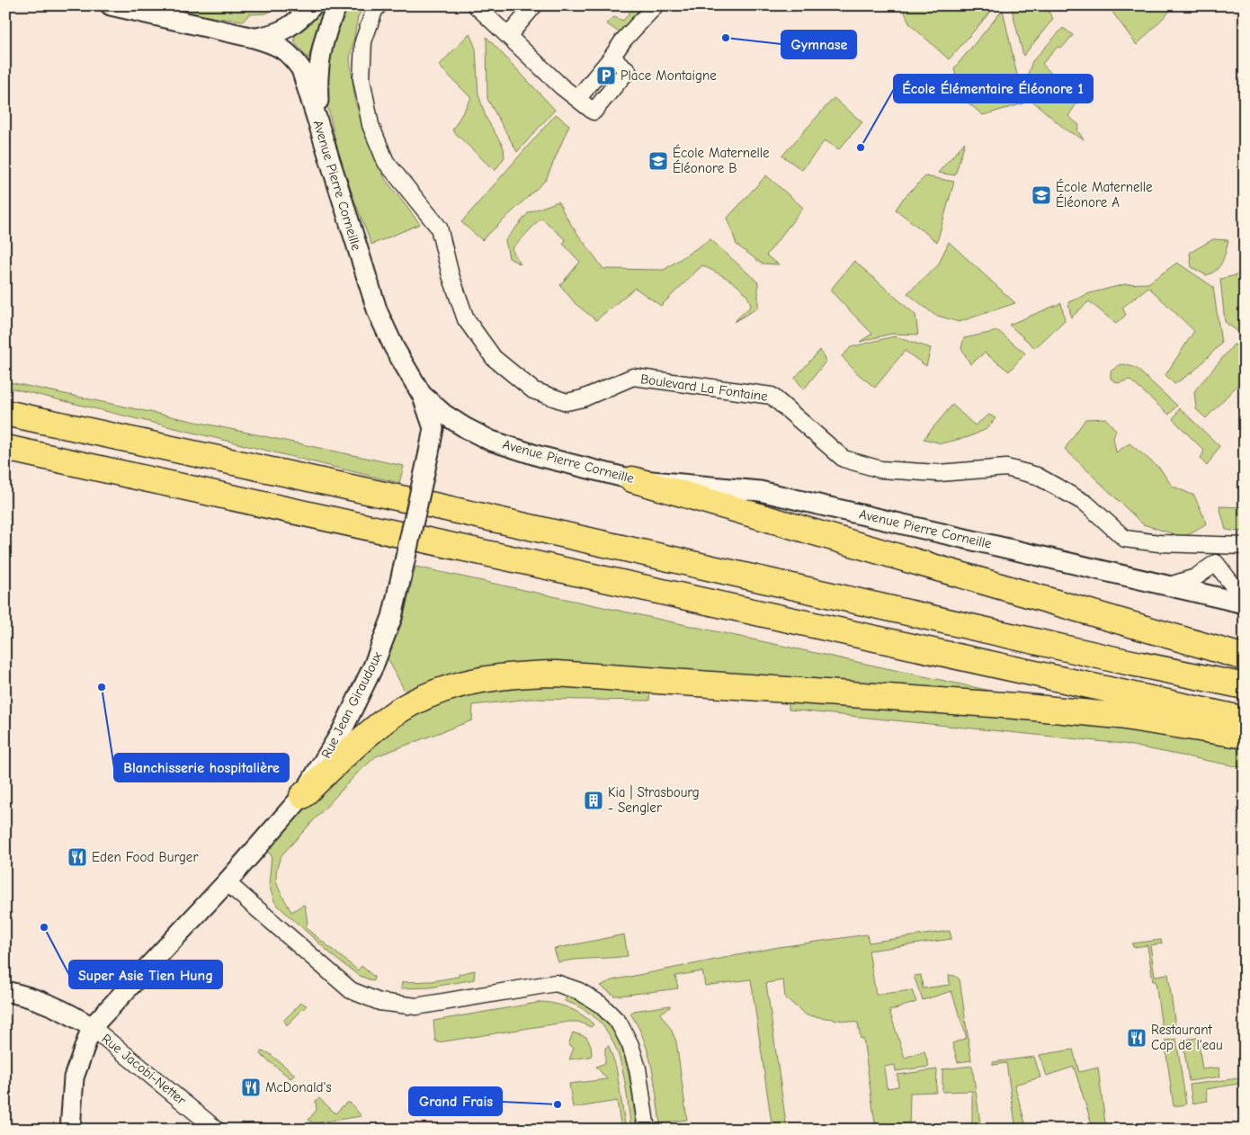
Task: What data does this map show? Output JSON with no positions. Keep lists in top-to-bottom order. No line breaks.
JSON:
{"streets":{"street":["Avenue Pierre Corneille","Boulevard La Fontaine","Rue Jean Giraudoux","Rue Jacobi-Netter"]},"crossings":[["Avenue Pierre Corneille","Rue Jean Giraudoux"],["Rue Jean Giraudoux","Rue Jacobi-Netter"]],"places":{"other":["Gymnase","École Élémentaire Éléonore 1","Blanchisserie hospitalière","Super Asie Tien Hung","Grand Frais"],"parking":["Place Montaigne"],"school or university":["École Maternelle Éléonore B","École Maternelle Éléonore A"],"building":["Kia | Strasbourg - Sengler"],"restaurant":["Eden Food Burger","Restaurant Cap de l'eau","McDonald's"]}}
